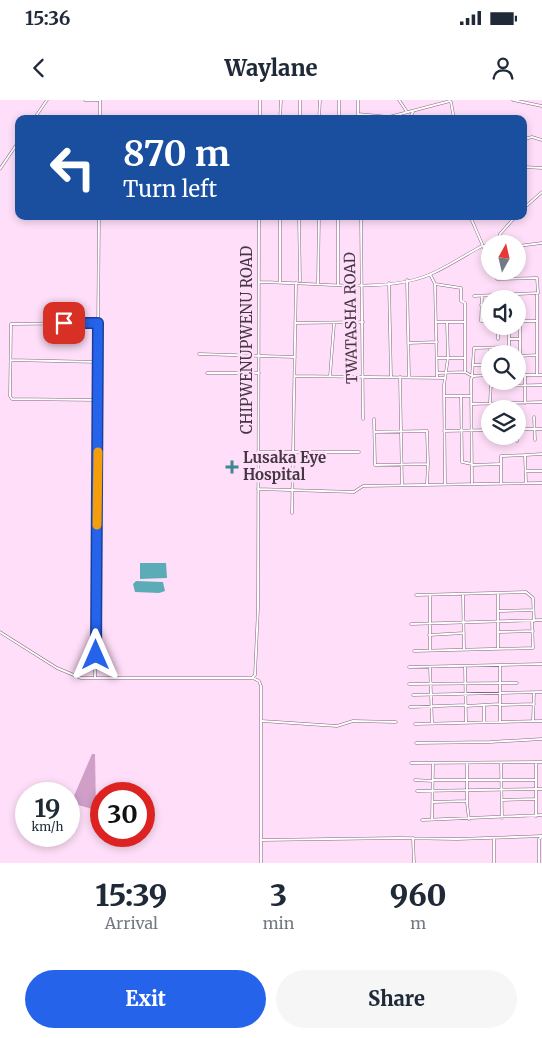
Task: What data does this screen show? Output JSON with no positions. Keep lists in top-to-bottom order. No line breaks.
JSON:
{"streets":{"street":["TWATASHA ROAD","CHIPWENUPWENU ROAD"]},"places":{"health":["Lusaka Eye Hospital"]},"north":"top","page":{"status":"15:36","header":"Waylane","turn":["870 m","Turn left"],"speed":"19 km/h","limit":"30","eta":["15:39","Arrival","3","min","960","m"],"buttons":["Exit","Share"]}}
